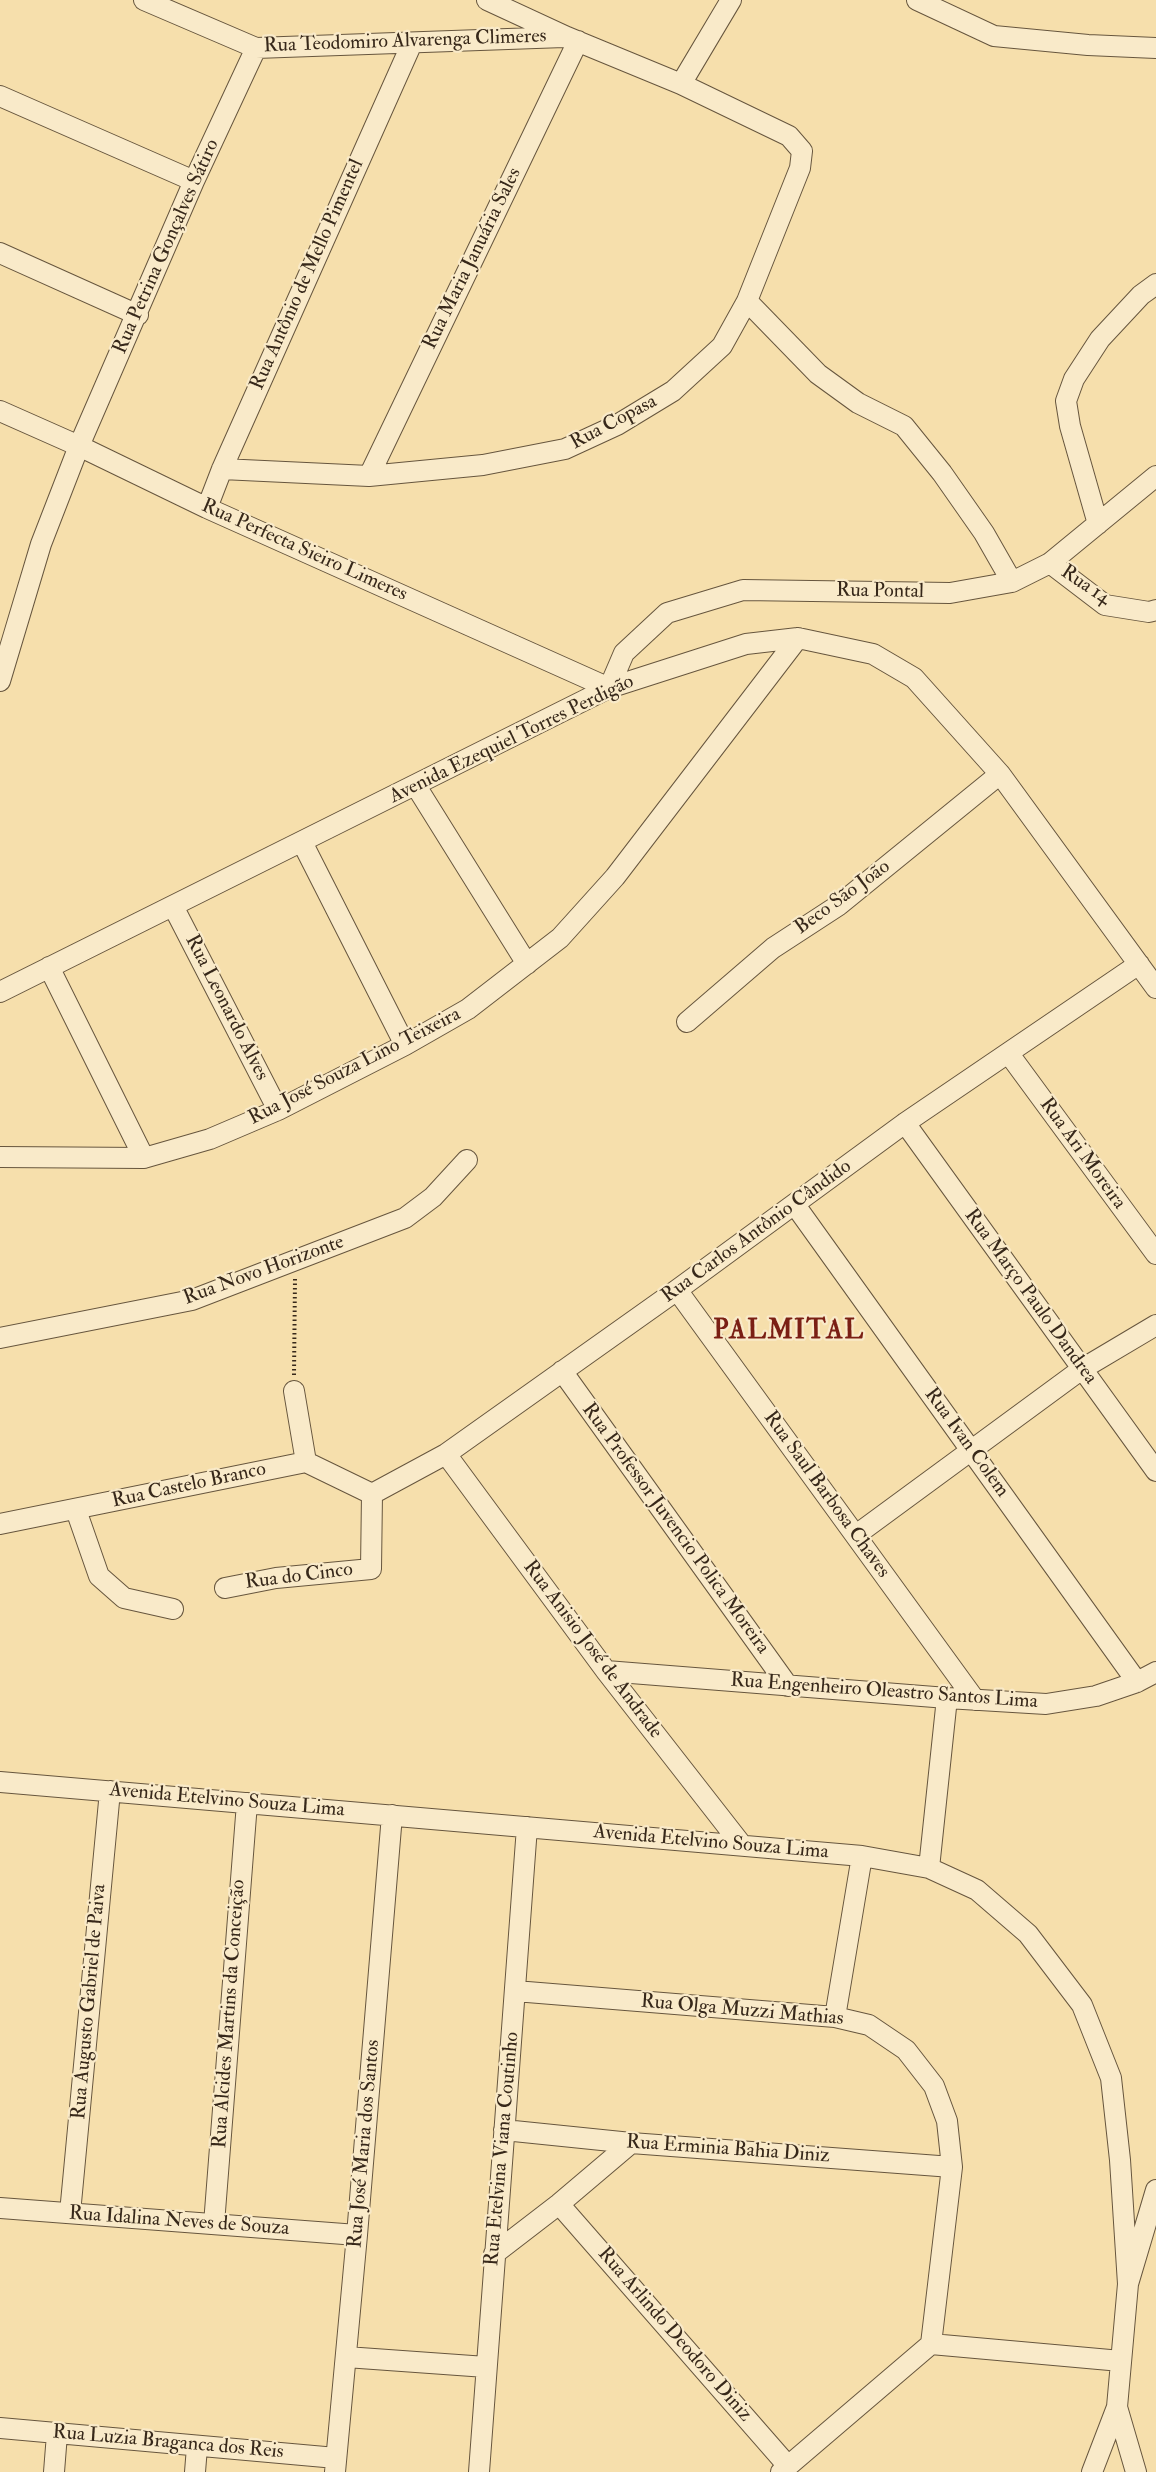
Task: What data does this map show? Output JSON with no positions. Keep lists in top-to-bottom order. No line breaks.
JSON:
{"streets":{"street":["Rua Teodomiro Alvarenga Climeres","Rua Petrina Gonçalves Sátiro","Rua Maria Januária Sales","Rua Antônio de Mello Pimentel","Rua Copasa","Rua Perfecta Sieiro Limeres","Rua 14","Rua Pontal","Avenida Ezequiel Torres Perdigão","Beco São João","Rua Leonardo Alves","Rua José Souza Lino Teixeira","Rua Ari Moreira","Rua Carlos Antônio Cândido","Rua Novo Horizonte","Rua Março Paulo Dandrea","Rua Ivan Colem","Rua Castelo Branco","Rua Saul Barbosa Chaves","Rua Professor Juvencio Polica Moreira","Rua do Cinco","Rua Anisio José de Andrade","Rua Engenheiro Oleastro Santos Lima","Avenida Etelvino Souza Lima","Rua Augusto Gabriel de Paiva","Rua Olga Muzzi Mathias","Rua Alcides Martins da Conceição","Rua José Maria dos Santos","Rua Etelvina Viana Coutinho","Rua Erminia Bahia Diniz","Rua Idalina Neves de Souza","Rua Arlindo Deodoro Diniz","Rua Luzia Braganca dos Reis"]},"crossings":[["Rua Teodomiro Alvarenga Climeres","Rua Petrina Gonçalves Sátiro"],["Rua Teodomiro Alvarenga Climeres","Rua Maria Januária Sales"],["Rua Teodomiro Alvarenga Climeres","Rua Antônio de Mello Pimentel"],["Rua Petrina Gonçalves Sátiro","Rua Perfecta Sieiro Limeres"],["Rua Maria Januária Sales","Rua Copasa"],["Rua Antônio de Mello Pimentel","Rua Copasa"],["Rua Antônio de Mello Pimentel","Rua Perfecta Sieiro Limeres"],["Rua Perfecta Sieiro Limeres","Rua Pontal"],["Rua Perfecta Sieiro Limeres","Avenida Ezequiel Torres Perdigão"],["Rua 14","Rua Pontal"],["Rua Pontal","Avenida Ezequiel Torres Perdigão"],["Avenida Ezequiel Torres Perdigão","Beco São João"],["Avenida Ezequiel Torres Perdigão","Rua Leonardo Alves"],["Avenida Ezequiel Torres Perdigão","Rua José Souza Lino Teixeira"],["Avenida Ezequiel Torres Perdigão","Rua Carlos Antônio Cândido"],["Rua Leonardo Alves","Rua José Souza Lino Teixeira"],["Rua Ari Moreira","Rua Carlos Antônio Cândido"],["Rua Carlos Antônio Cândido","Rua Março Paulo Dandrea"],["Rua Carlos Antônio Cândido","Rua Ivan Colem"],["Rua Carlos Antônio Cândido","Rua Saul Barbosa Chaves"],["Rua Carlos Antônio Cândido","Rua Professor Juvencio Polica Moreira"],["Rua Carlos Antônio Cândido","Rua do Cinco"],["Rua Carlos Antônio Cândido","Rua Anisio José de Andrade"],["Rua Ivan Colem","Rua Engenheiro Oleastro Santos Lima"],["Rua Saul Barbosa Chaves","Rua Engenheiro Oleastro Santos Lima"],["Rua Professor Juvencio Polica Moreira","Rua Engenheiro Oleastro Santos Lima"],["Rua Anisio José de Andrade","Rua Engenheiro Oleastro Santos Lima"],["Rua Anisio José de Andrade","Avenida Etelvino Souza Lima"],["Avenida Etelvino Souza Lima","Rua Augusto Gabriel de Paiva"],["Avenida Etelvino Souza Lima","Rua Alcides Martins da Conceição"],["Avenida Etelvino Souza Lima","Rua José Maria dos Santos"],["Avenida Etelvino Souza Lima","Rua Etelvina Viana Coutinho"],["Rua Augusto Gabriel de Paiva","Rua Idalina Neves de Souza"],["Rua Olga Muzzi Mathias","Rua Etelvina Viana Coutinho"],["Rua Olga Muzzi Mathias","Rua Erminia Bahia Diniz"],["Rua Alcides Martins da Conceição","Rua Idalina Neves de Souza"],["Rua José Maria dos Santos","Rua Idalina Neves de Souza"],["Rua José Maria dos Santos","Rua Luzia Braganca dos Reis"],["Rua Etelvina Viana Coutinho","Rua Erminia Bahia Diniz"]],"districts":["PALMITAL"]}
